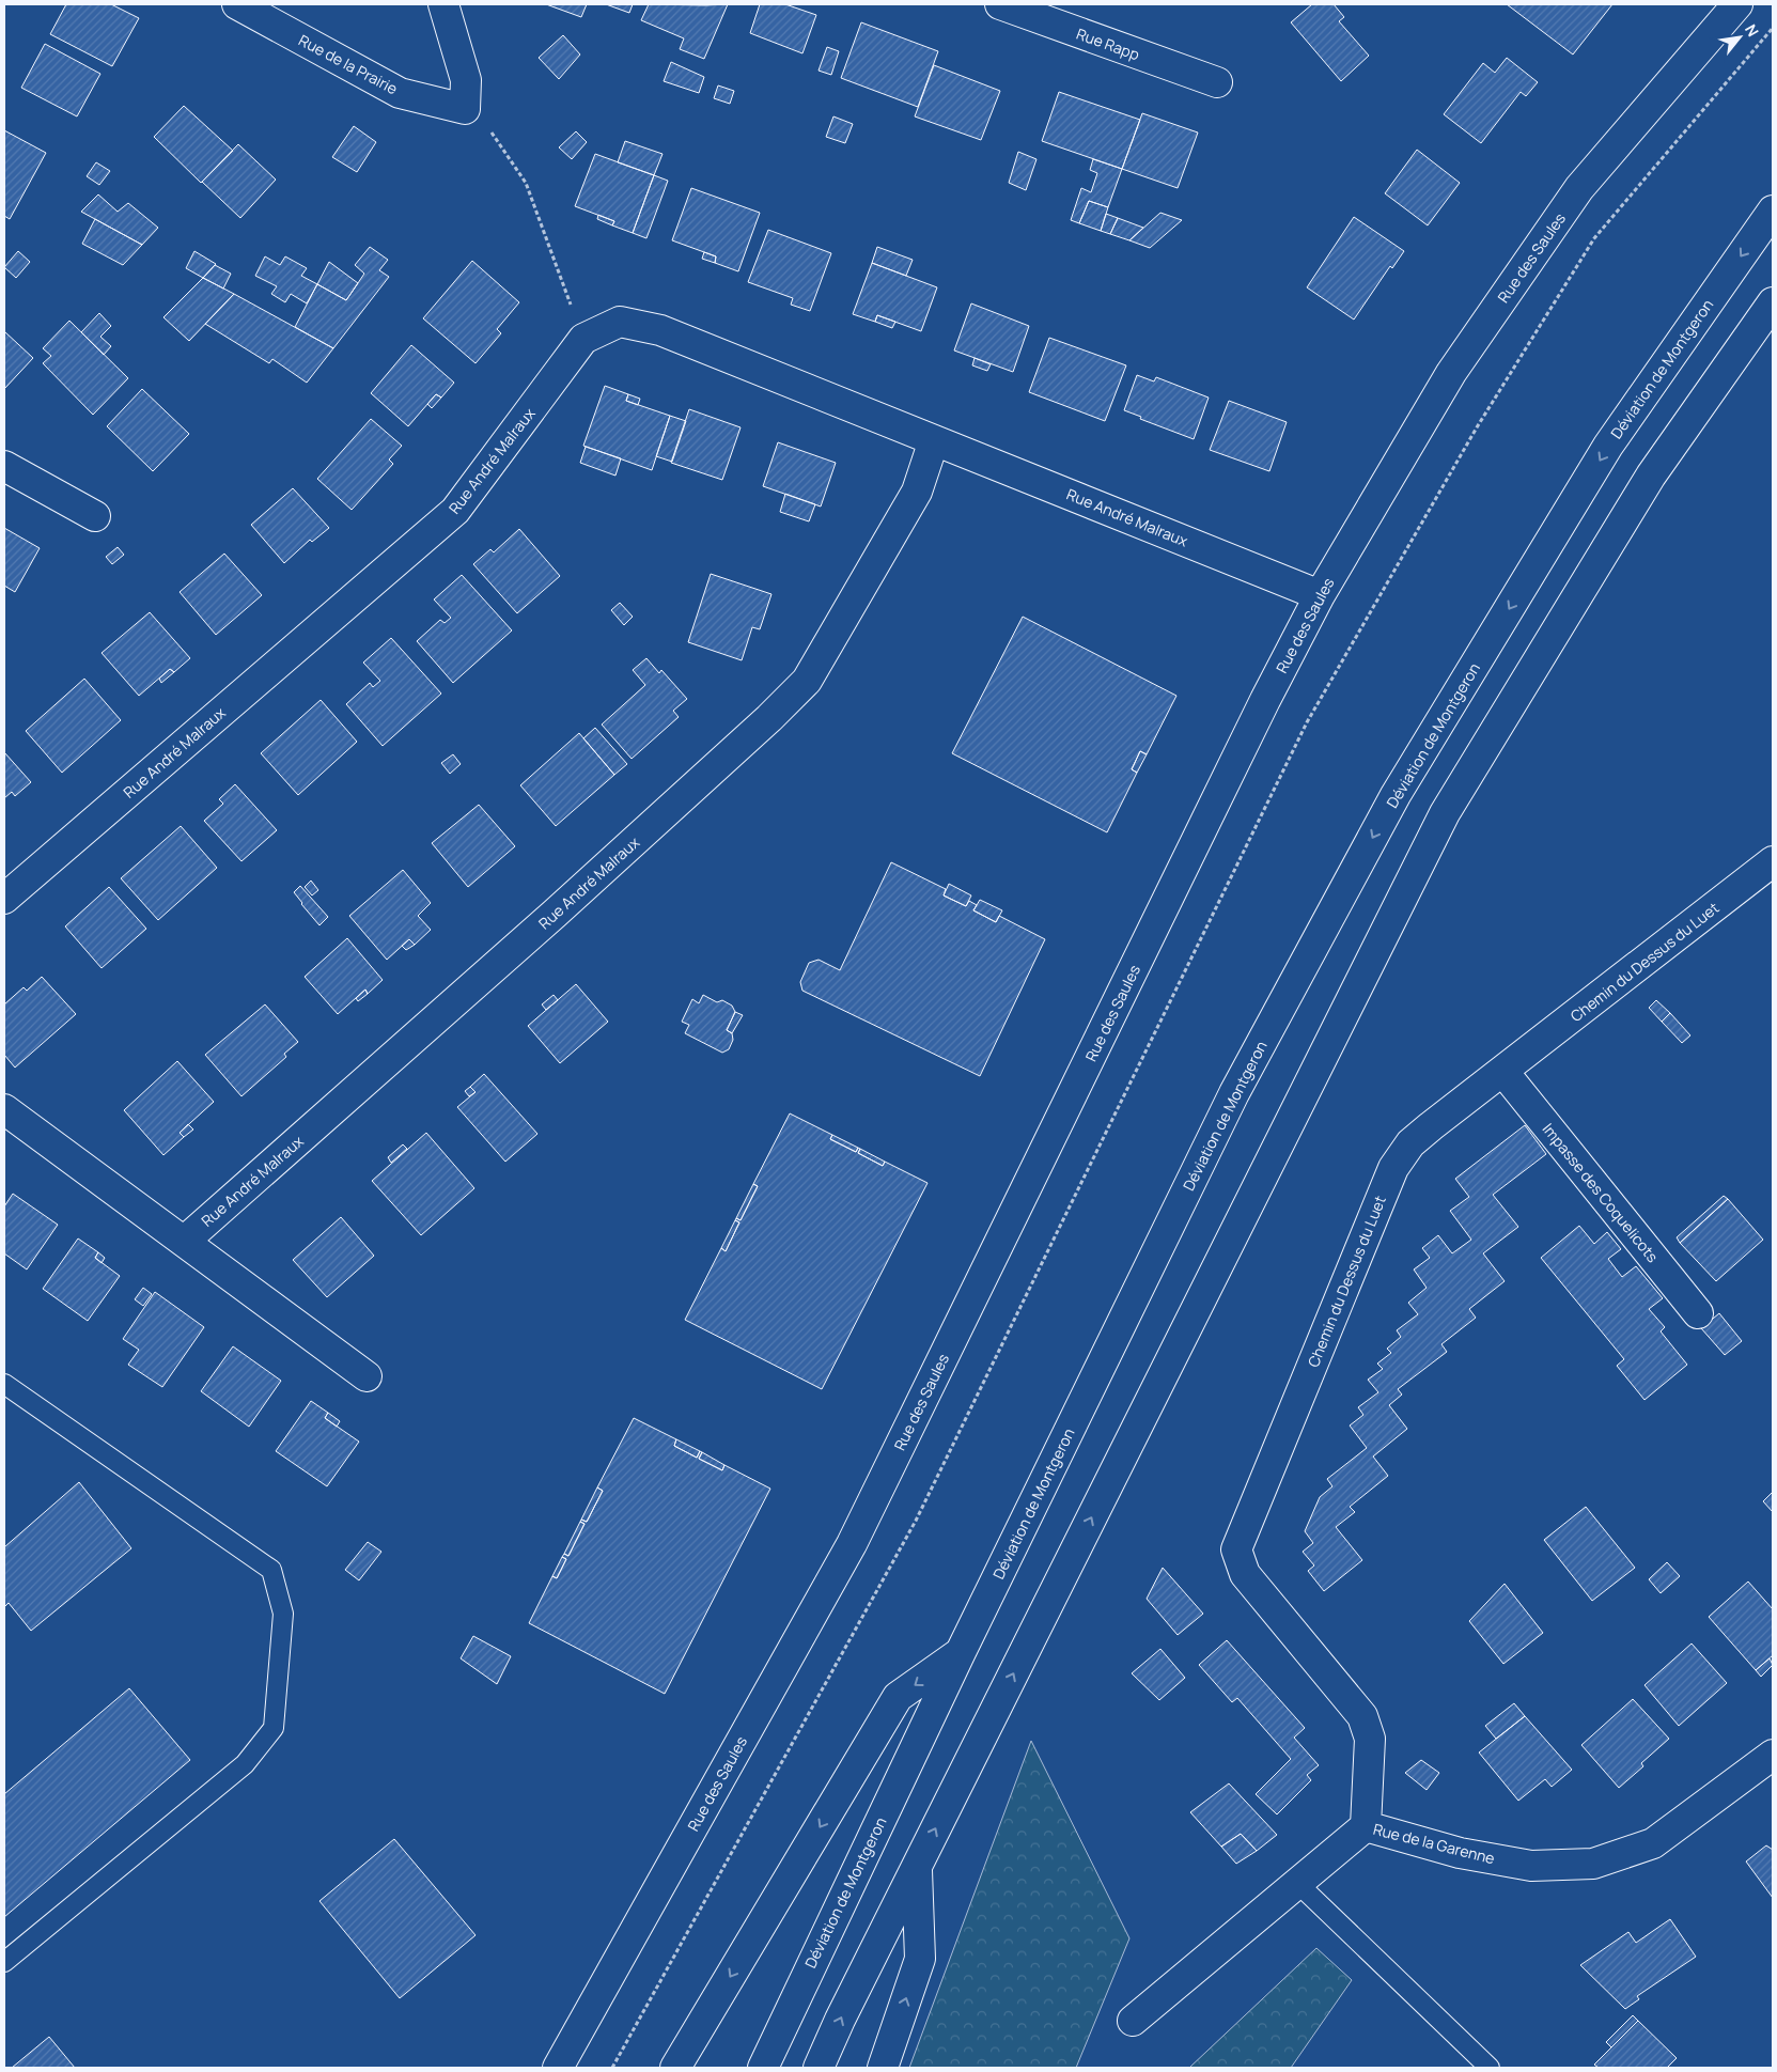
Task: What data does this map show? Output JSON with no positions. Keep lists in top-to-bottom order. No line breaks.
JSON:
{"streets":{"street":["Rue Rapp","Rue de la Prairie","Rue des Saules","Déviation de Montgeron","Rue André Malraux","Chemin du Dessus du Luet","Impasse des Coquelicots","Rue de la Garenne"]},"crossings":[["Rue des Saules","Rue André Malraux"],["Chemin du Dessus du Luet","Impasse des Coquelicots"],["Chemin du Dessus du Luet","Rue de la Garenne"]],"north":"top right"}
